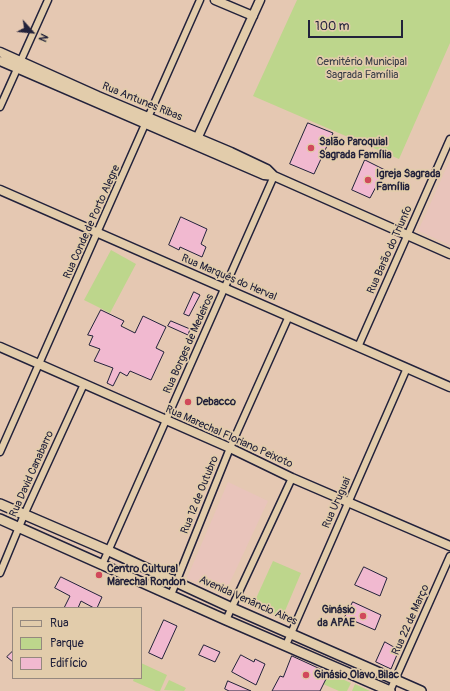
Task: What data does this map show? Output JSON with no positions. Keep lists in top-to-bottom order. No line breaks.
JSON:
{"streets":{"main road":["Avenida Venâncio Aires"],"street":["Rua Antunes Ribas","Rua Conde de Porto Alegre","Rua Barão do Triunfo","Rua Marquês do Herval","Rua Borges de Medeiros","Rua Marechal Floriano Peixoto","Rua David Canabarro","Rua 12 de Outubro","Rua Uruguai","Rua 22 de Março"]},"crossings":[["Rua Antunes Ribas","Rua Conde de Porto Alegre"],["Rua Antunes Ribas","Rua Barão do Triunfo"],["Rua Antunes Ribas","Rua Borges de Medeiros"],["Rua Conde de Porto Alegre","Rua Marquês do Herval"],["Rua Conde de Porto Alegre","Rua Marechal Floriano Peixoto"],["Rua Barão do Triunfo","Rua Marquês do Herval"],["Rua Marquês do Herval","Rua Borges de Medeiros"],["Rua Marquês do Herval","Rua 12 de Outubro"],["Rua Marquês do Herval","Rua Uruguai"],["Rua Borges de Medeiros","Rua Marechal Floriano Peixoto"],["Rua Borges de Medeiros","Avenida Venâncio Aires"],["Rua Marechal Floriano Peixoto","Rua David Canabarro"],["Rua Marechal Floriano Peixoto","Rua 12 de Outubro"],["Rua Marechal Floriano Peixoto","Rua Uruguai"],["Rua David Canabarro","Avenida Venâncio Aires"],["Rua 12 de Outubro","Avenida Venâncio Aires"],["Rua Uruguai","Avenida Venâncio Aires"],["Avenida Venâncio Aires","Rua 22 de Março"]],"parks":["Cemitério Municipal Sagrada Família"],"places":["Salão Paroquial Sagrada Família","Igreja Sagrada Família","Debacco","Centro Cultural Marechal Rondon","Ginásio da APAE","Ginásio Olavo Bilac"],"legend":["Rua","Parque","Edifício"],"scale_bar":"100 m","north":"bottom right"}
